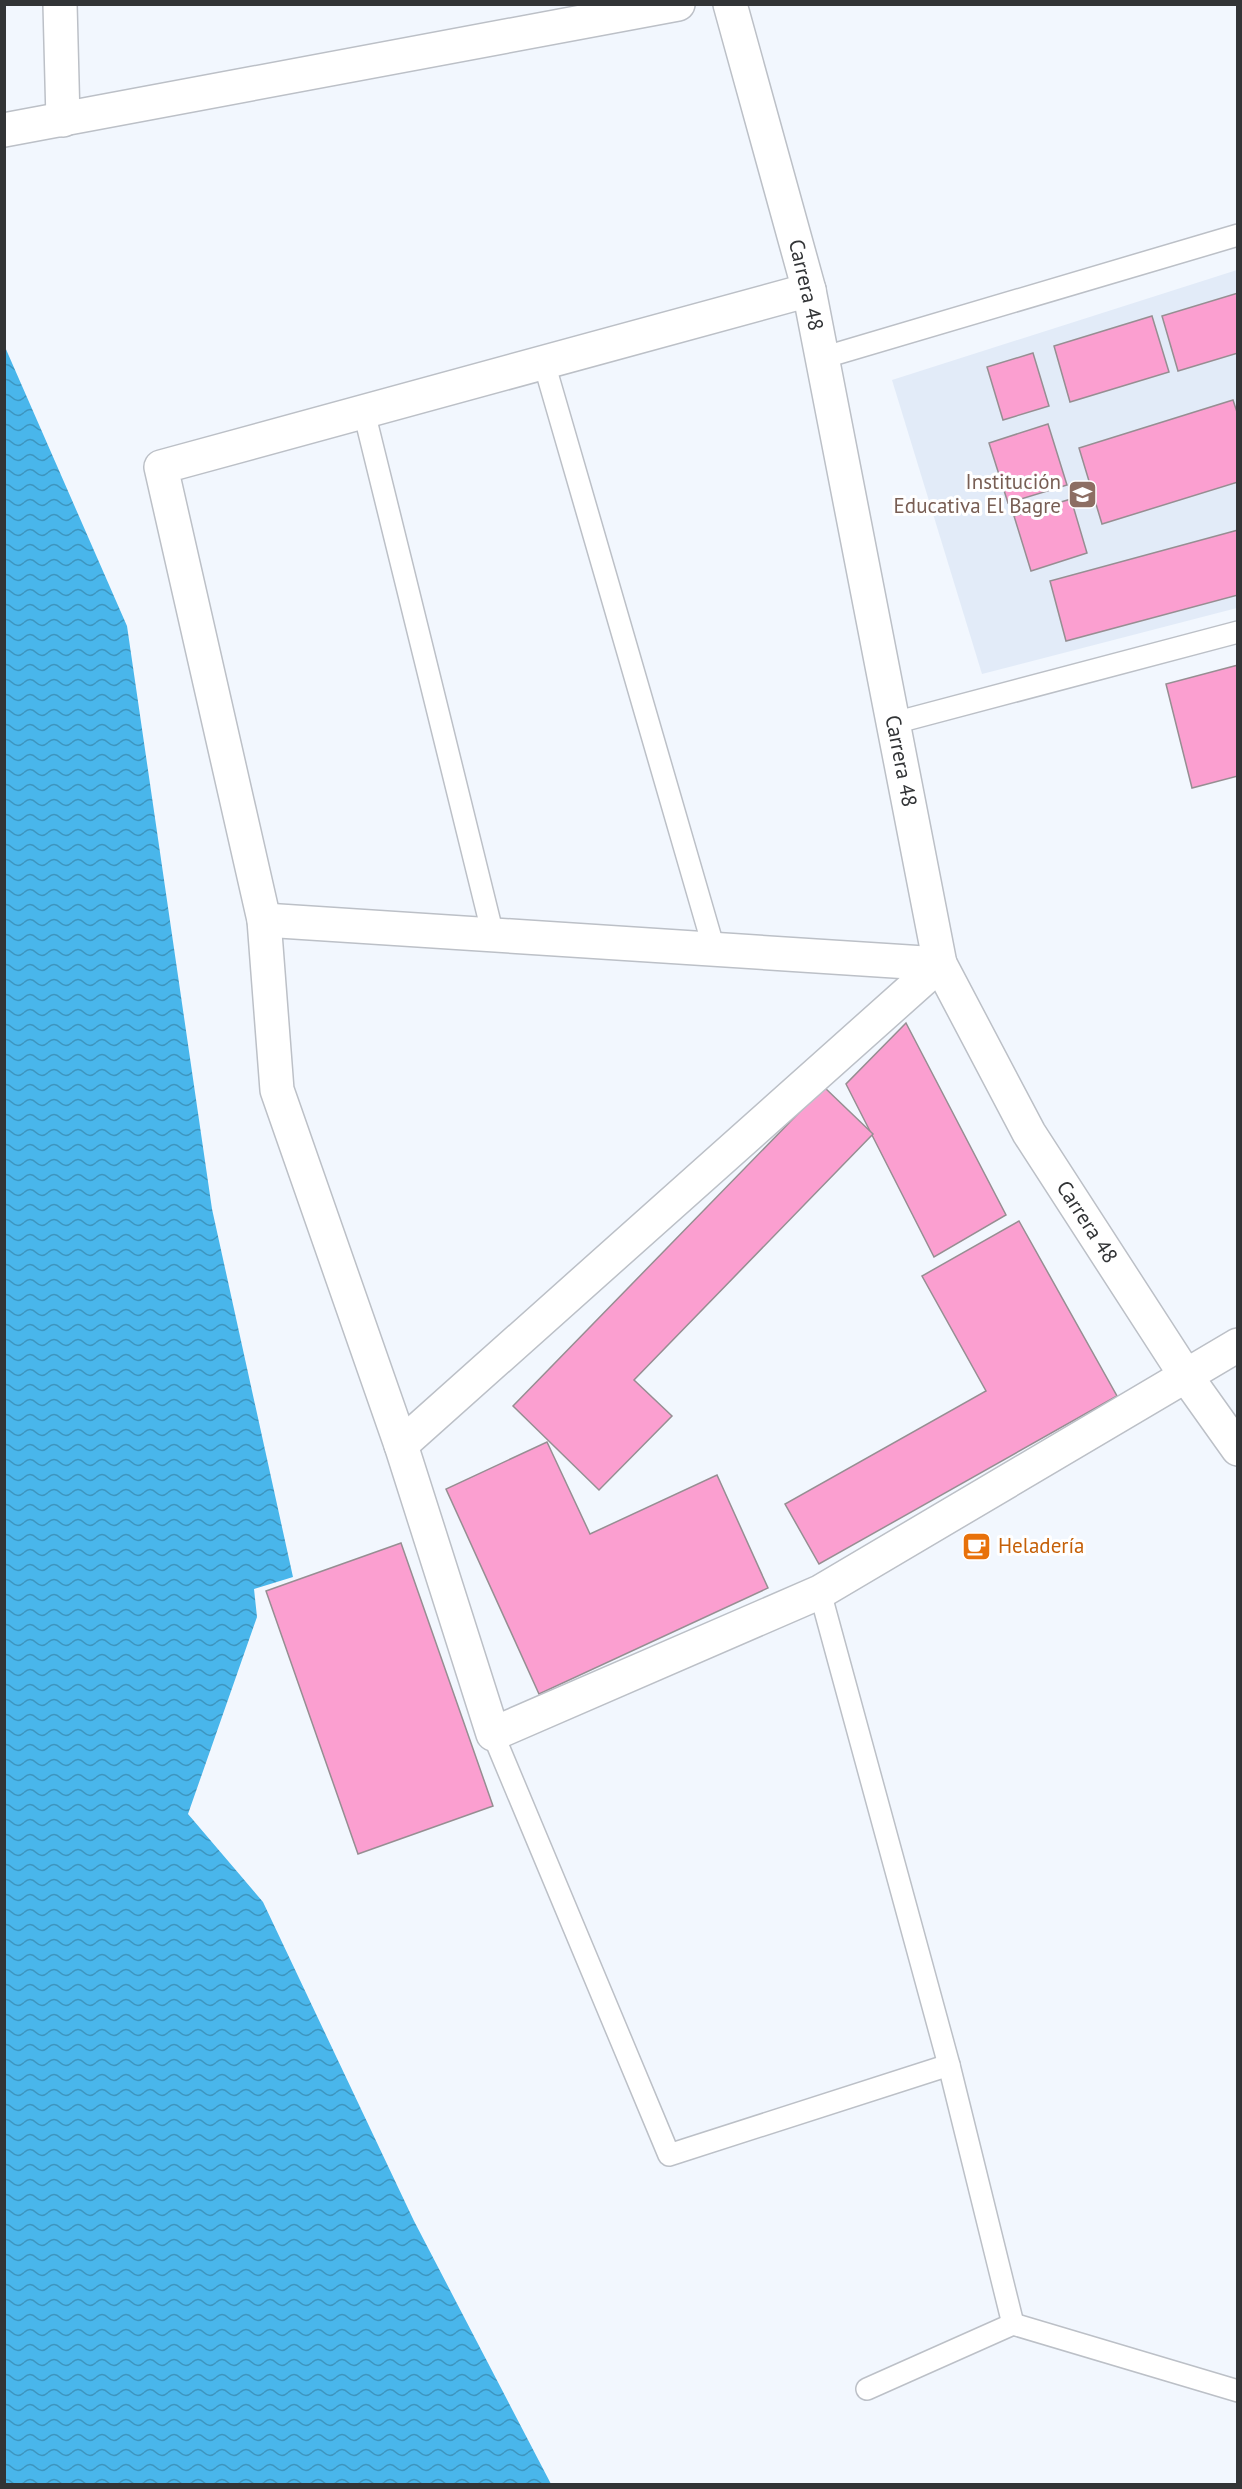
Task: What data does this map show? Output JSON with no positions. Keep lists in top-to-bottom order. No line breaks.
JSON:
{"streets":{"street":["Carrera 48"]},"places":{"school or university":["Institución Educativa El Bagre"],"cafe":["Heladería"]}}
